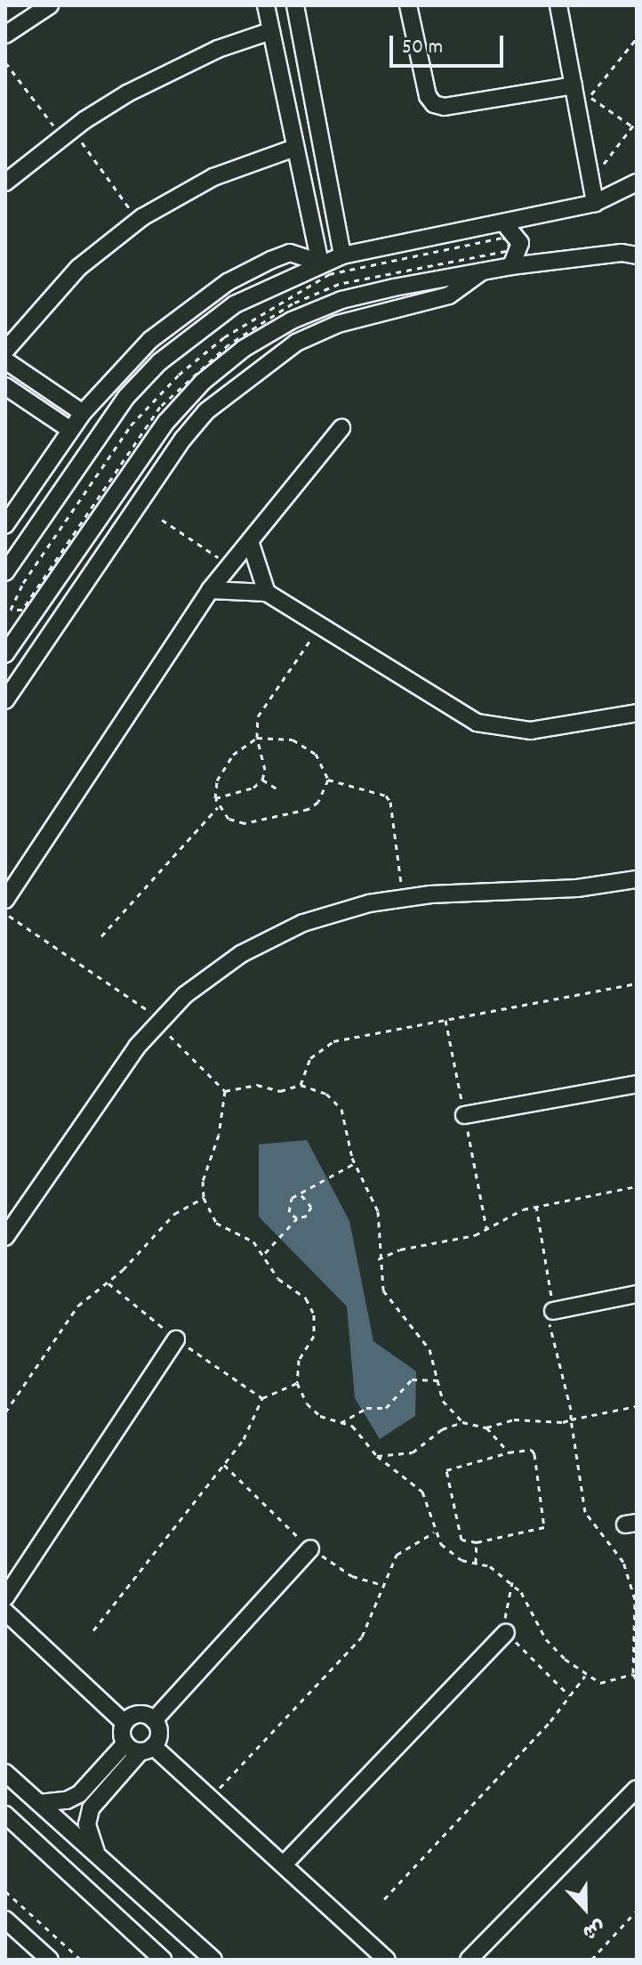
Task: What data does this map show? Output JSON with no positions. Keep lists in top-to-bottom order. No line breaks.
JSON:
{"scale_bar":"50 m","north":"bottom"}
